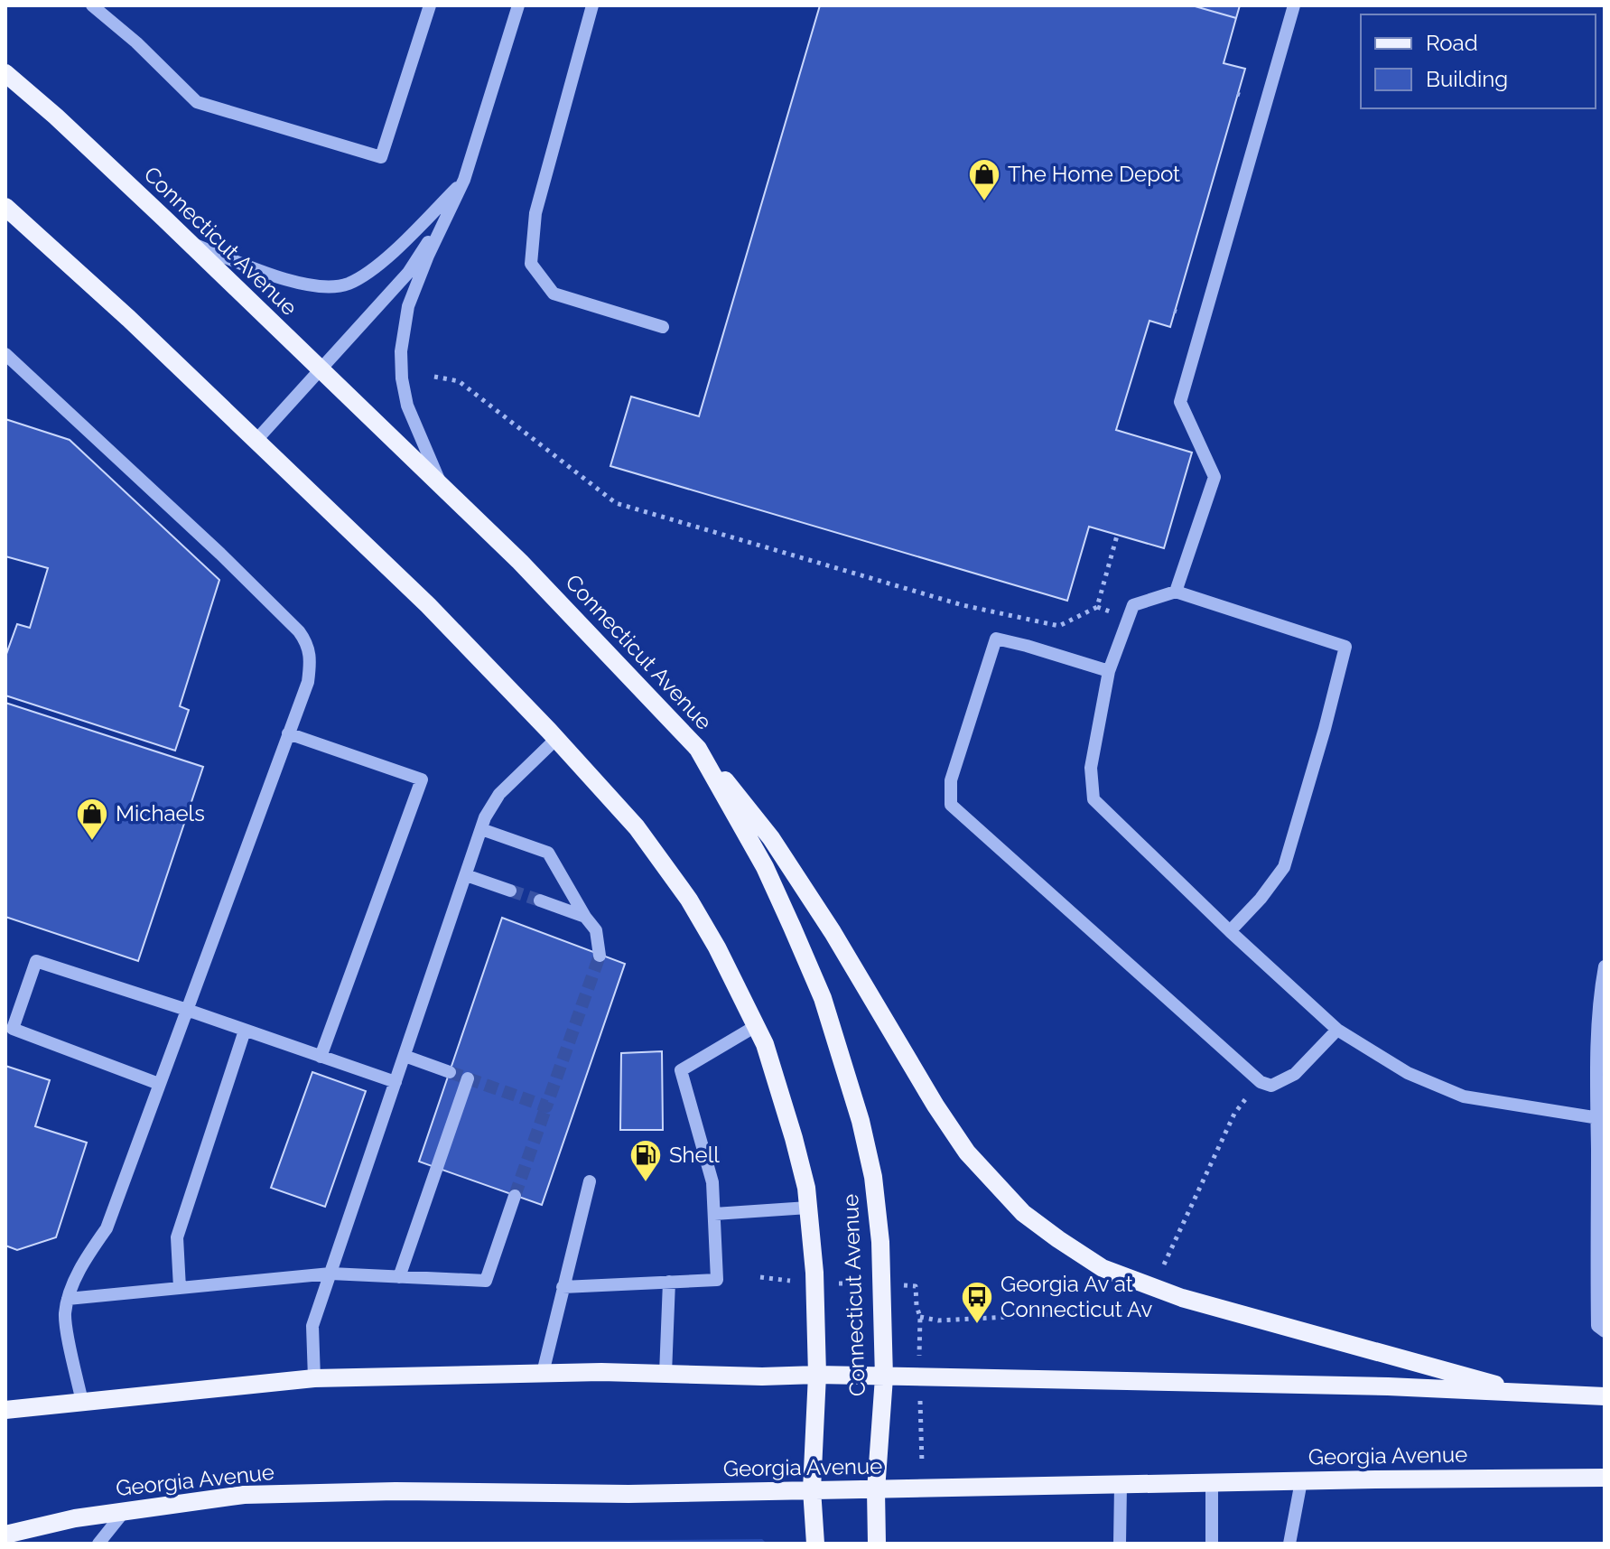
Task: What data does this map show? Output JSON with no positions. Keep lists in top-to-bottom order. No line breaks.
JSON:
{"streets":{"main road":["Connecticut Avenue","Georgia Avenue"]},"crossings":[["Connecticut Avenue","Georgia Avenue"]],"places":{"shop":["The Home Depot","Michaels"],"fuel station":["Shell"],"bus stop":["Georgia Av at Connecticut Av"]},"legend":["Road","Building"]}
